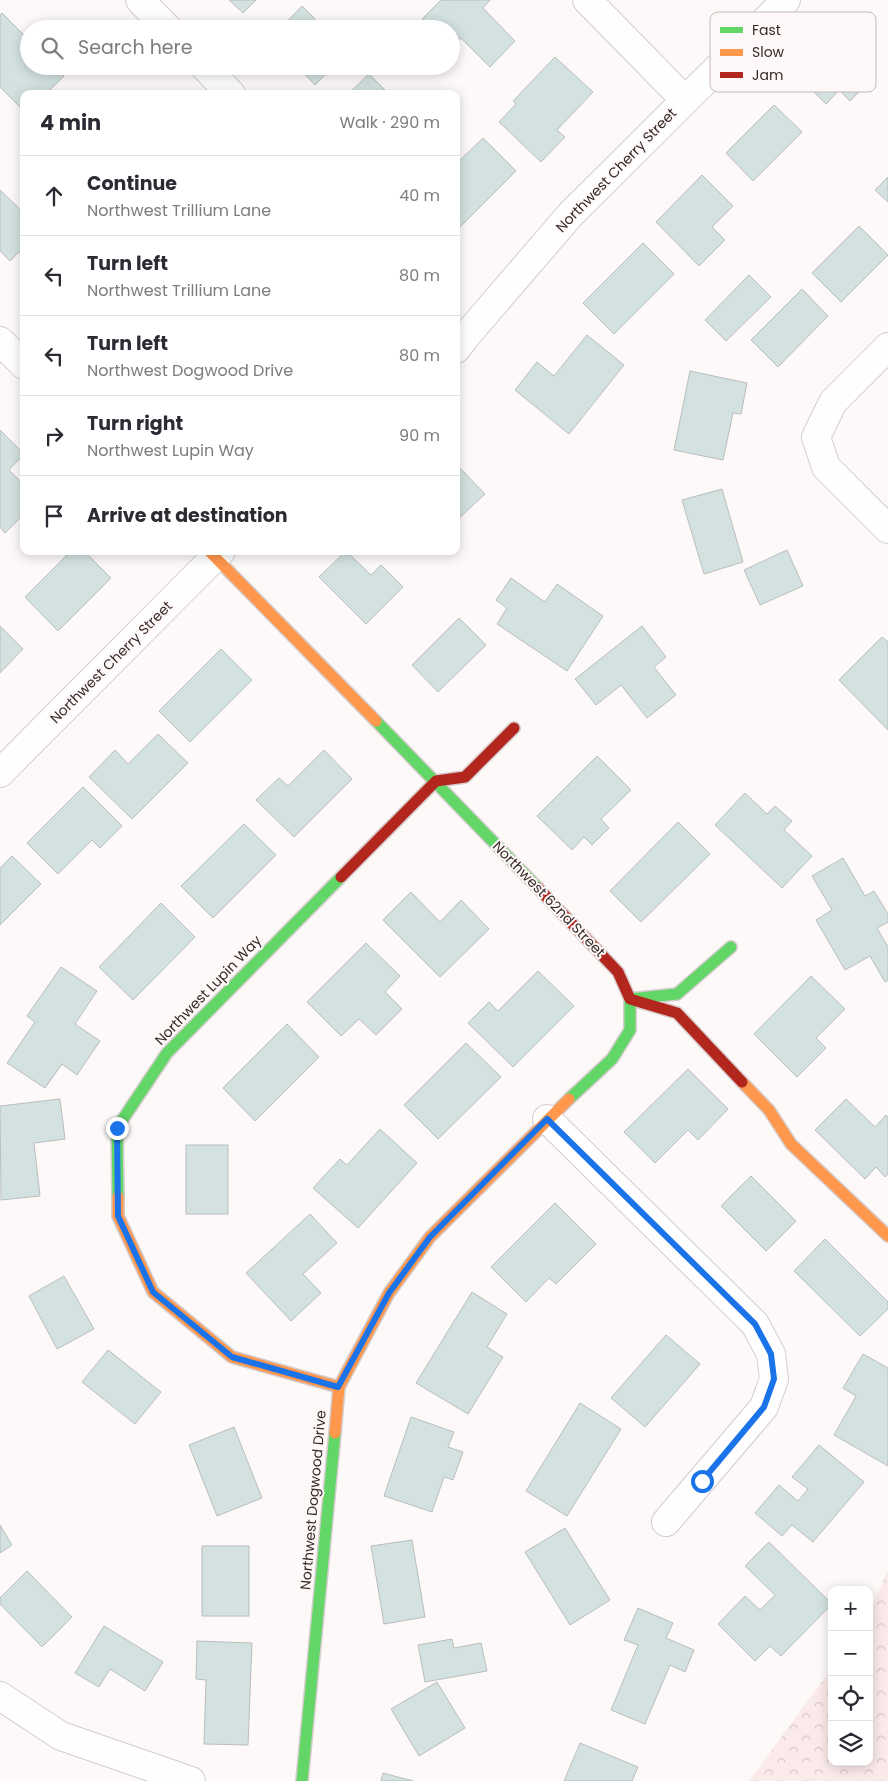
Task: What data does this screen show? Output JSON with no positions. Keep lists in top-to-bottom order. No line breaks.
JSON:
{"streets":{"street":["Northwest Cherry Street","Northwest 62nd Street","Northwest Lupin Way","Northwest Dogwood Drive"]},"crossings":[["Northwest 62nd Street","Northwest Lupin Way"],["Northwest 62nd Street","Northwest Dogwood Drive"],["Northwest Lupin Way","Northwest Dogwood Drive"]],"legend":["Fast","Slow","Jam"],"page":{"search":"Search here","heading":["4 min","Walk · 290 m"],"list":[["Continue","Northwest Trillium Lane","40 m"],["Turn left","Northwest Trillium Lane","80 m"],["Turn left","Northwest Dogwood Drive","80 m"],["Turn right","Northwest Lupin Way","90 m"],"Arrive at destination"],"map_buttons":["+","−"]}}
